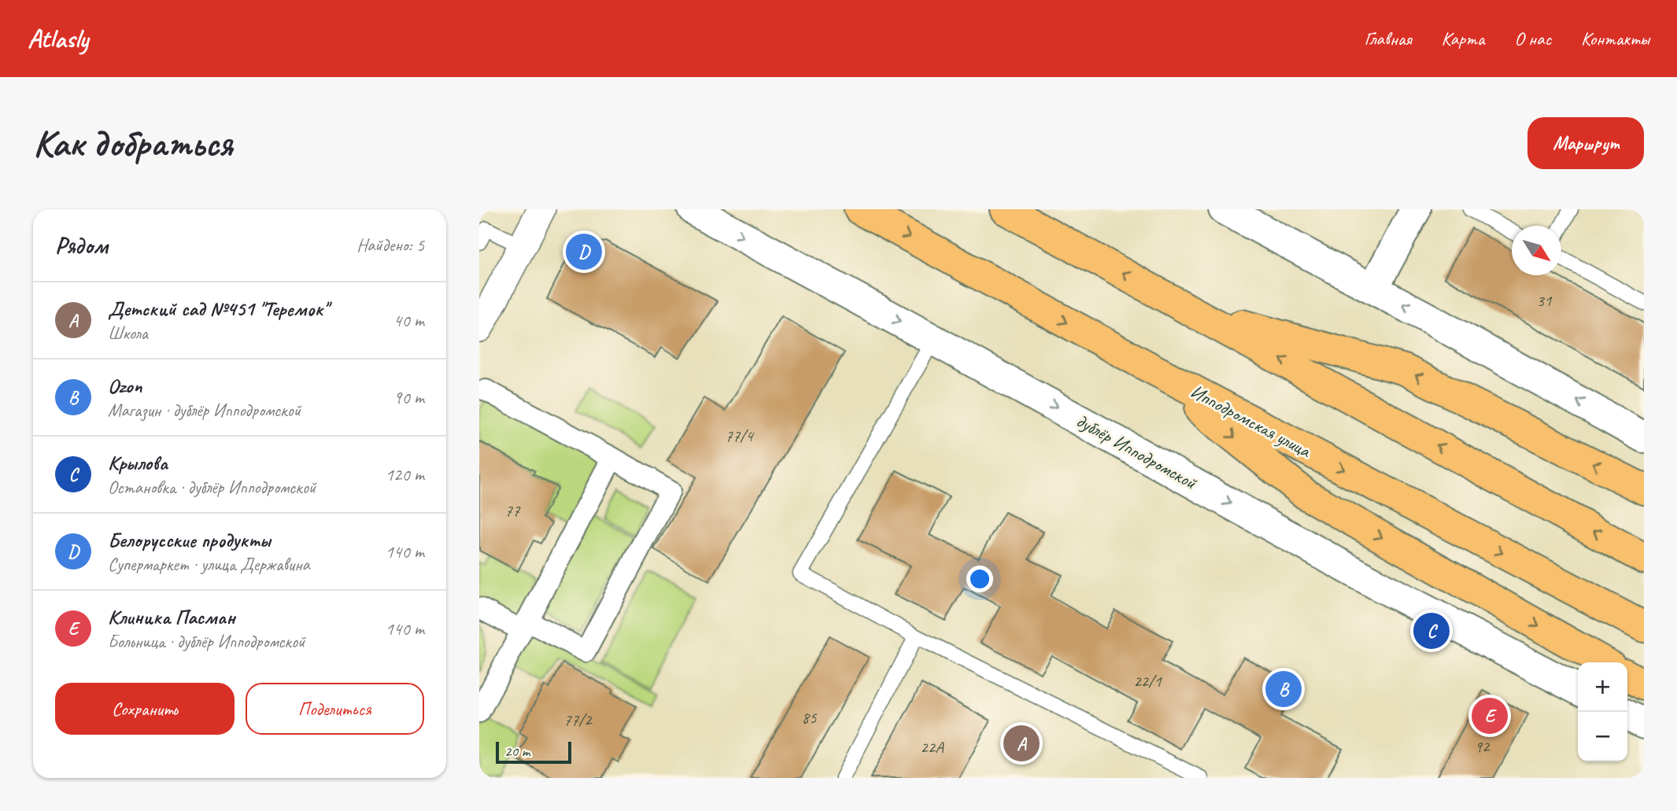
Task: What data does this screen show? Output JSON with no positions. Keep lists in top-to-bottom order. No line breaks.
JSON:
{"streets":{"highway":["Ипподромская улица"],"street":["дублёр Ипподромской"]},"house_numbers":["31","77/4","77","22/1","85","77/2","92","22А"],"scale_bar":"20 m","north":"bottom right","page":{"header":"Atlasly","nav":["Главная","Карта","О нас","Контакты"],"buttons":["Маршрут",["Сохранить","Поделиться"]],"title":"Как добраться","heading":["Рядом","Найдено: 5"],"pins":["D","C","B","E","A"],"list":[{"mark":"A","name":"Детский сад №451 \"Теремок\"","note":"Школа","value":"40 m"},{"mark":"B","name":"Ozon","note":"Магазин · дублёр Ипподромской","value":"90 m"},{"mark":"C","name":"Крылова","note":"Остановка · дублёр Ипподромской","value":"120 m"},{"mark":"D","name":"Белорусские продукты","note":"Супермаркет · улица Державина","value":"140 m"},{"mark":"E","name":"Клиника Пасман","note":"Больница · дублёр Ипподромской","value":"140 m"}],"map_buttons":["+","−"],"scale":"20 m"}}
